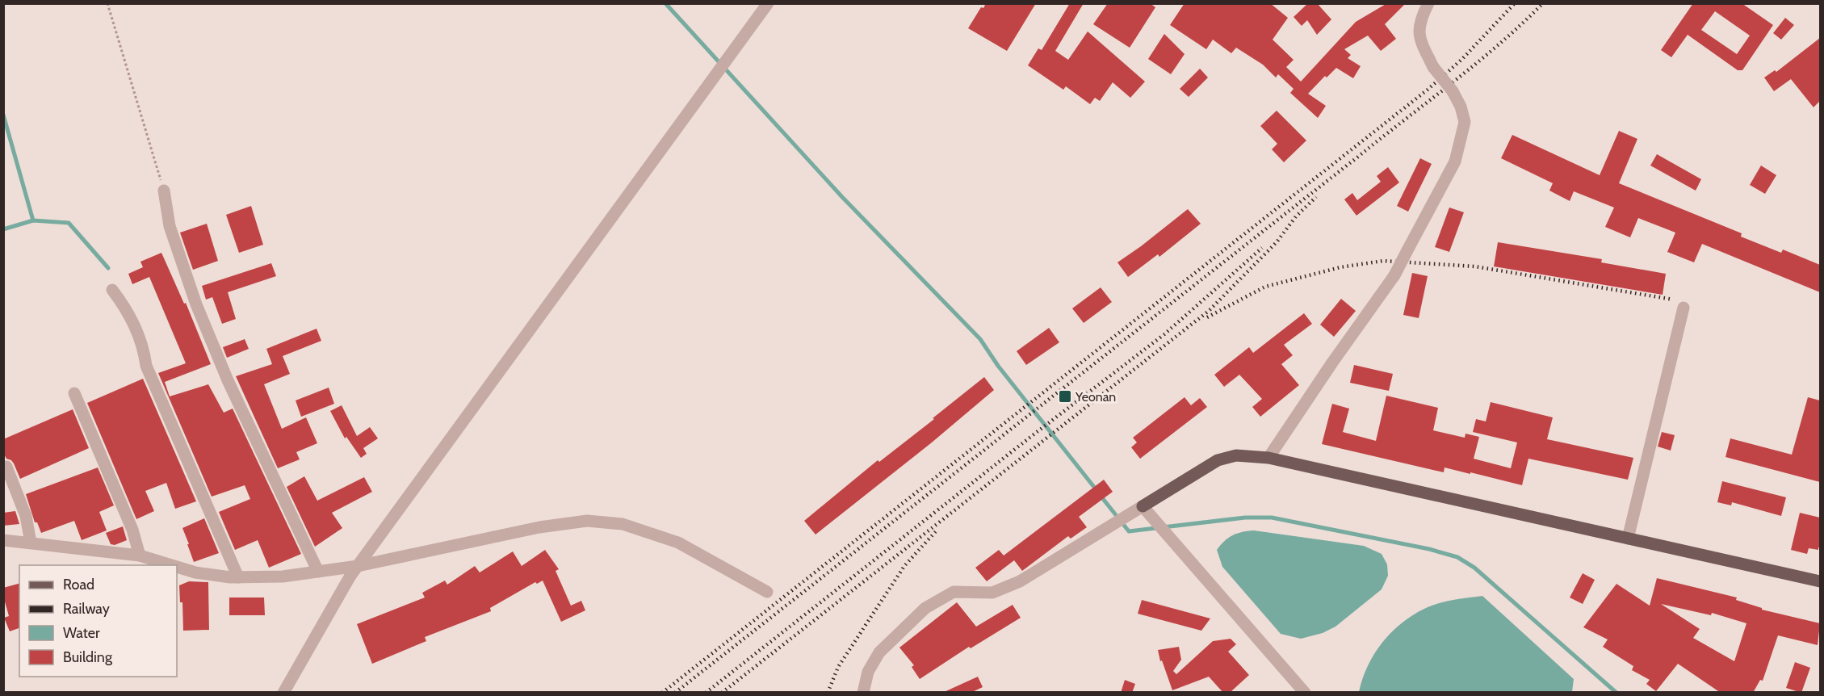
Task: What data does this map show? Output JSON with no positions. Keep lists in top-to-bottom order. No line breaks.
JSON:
{"places":{"transit":["Yeonan"]},"legend":["Road","Railway","Water","Building"]}
